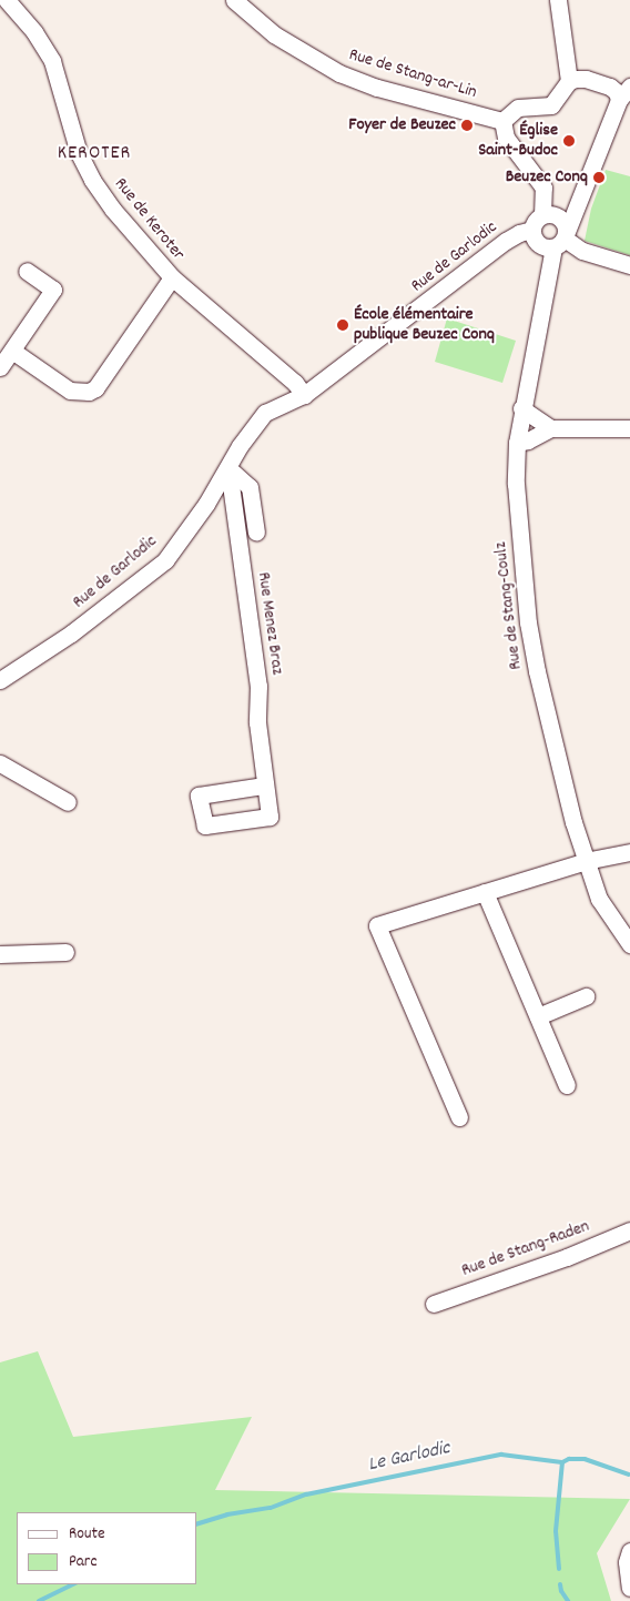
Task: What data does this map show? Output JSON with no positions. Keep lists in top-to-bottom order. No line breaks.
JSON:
{"streets":{"street":["Rue de Stang-ar-Lin","Rue de Keroter","Rue de Garlodic","Rue de Stang-Coulz","Rue Menez Braz","Rue de Stang-Raden"]},"crossings":[["Rue de Keroter","Rue de Garlodic"],["Rue de Garlodic","Rue de Stang-Coulz"],["Rue de Garlodic","Rue Menez Braz"]],"districts":["KEROTER"],"water":["Le Garlodic"],"places":["Foyer de Beuzec","Église Saint-Budoc","Beuzec Conq","École élémentaire publique Beuzec Conq"],"legend":["Route","Parc"]}
